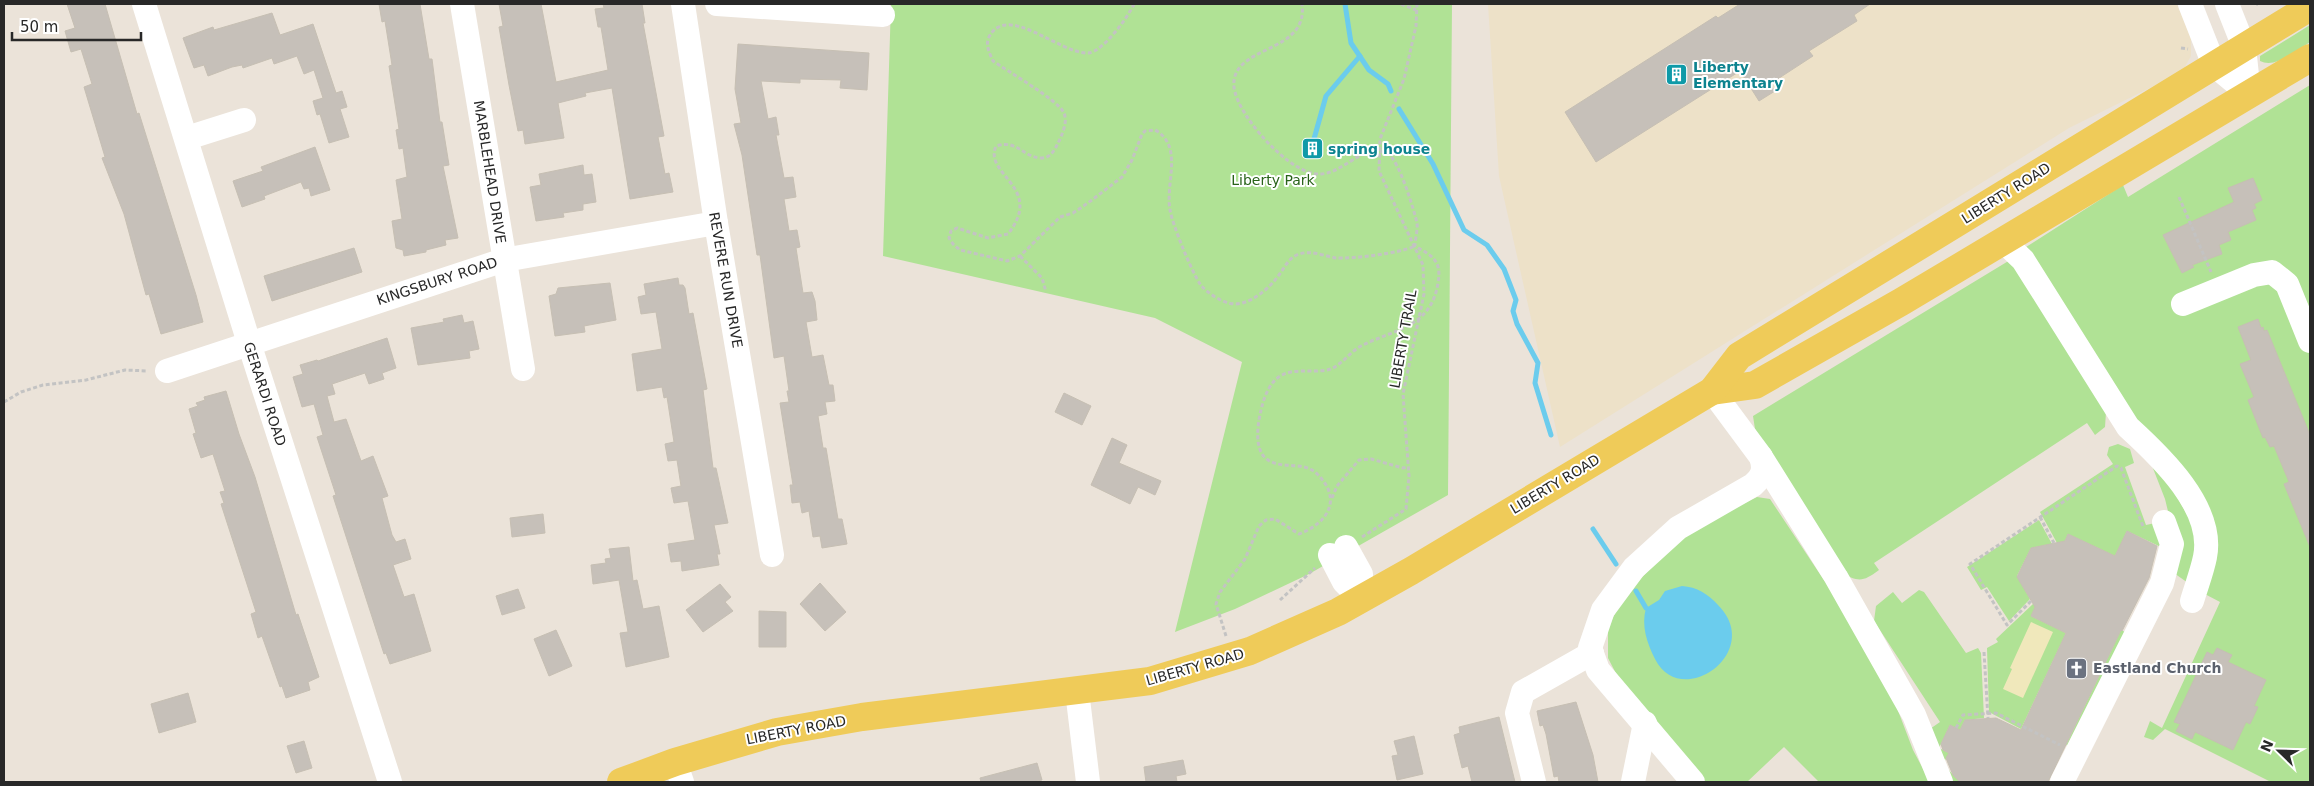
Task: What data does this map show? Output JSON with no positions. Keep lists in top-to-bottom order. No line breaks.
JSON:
{"streets":{"main road":["LIBERTY ROAD"],"street":["MARBLEHEAD DRIVE","REVERE RUN DRIVE","KINGSBURY ROAD","GERARDI ROAD"],"path":["LIBERTY TRAIL"]},"crossings":[["MARBLEHEAD DRIVE","KINGSBURY ROAD"],["REVERE RUN DRIVE","KINGSBURY ROAD"],["KINGSBURY ROAD","GERARDI ROAD"]],"parks":["Liberty Park"],"places":{"building":["Liberty Elementary","spring house"],"church":["Eastland Church"]},"scale_bar":"50 m","north":"top left"}
